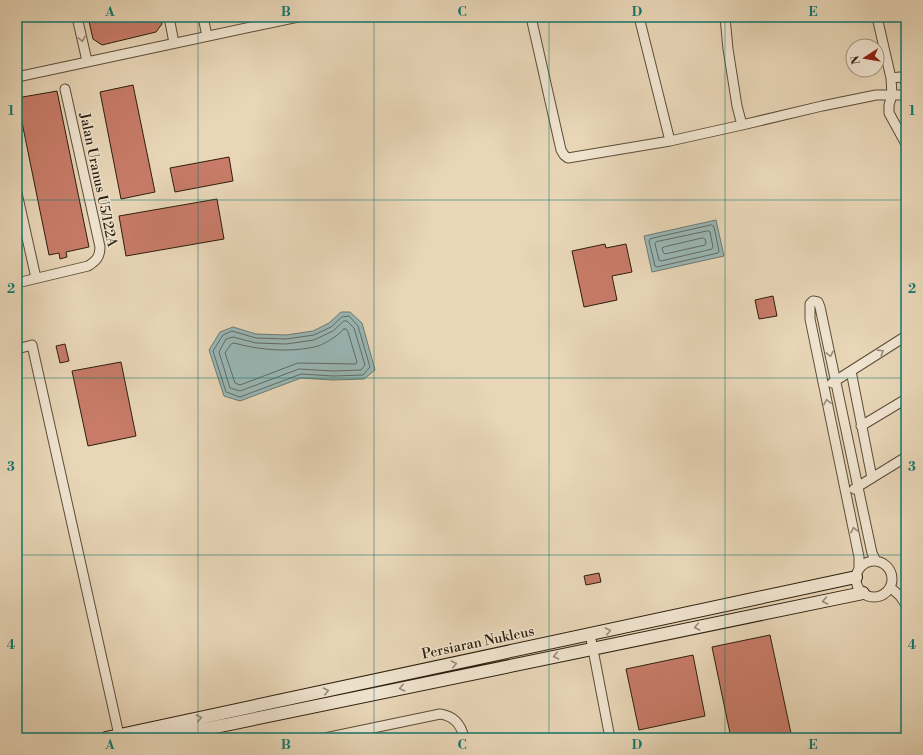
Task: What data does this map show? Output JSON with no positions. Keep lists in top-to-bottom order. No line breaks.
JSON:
{"streets":{"street":["Jalan Uranus U5/122A","Persiaran Nukleus"]},"north":"left","grid":{"columns":["A","B","C","D","E"],"rows":["1","2","3","4"]}}
